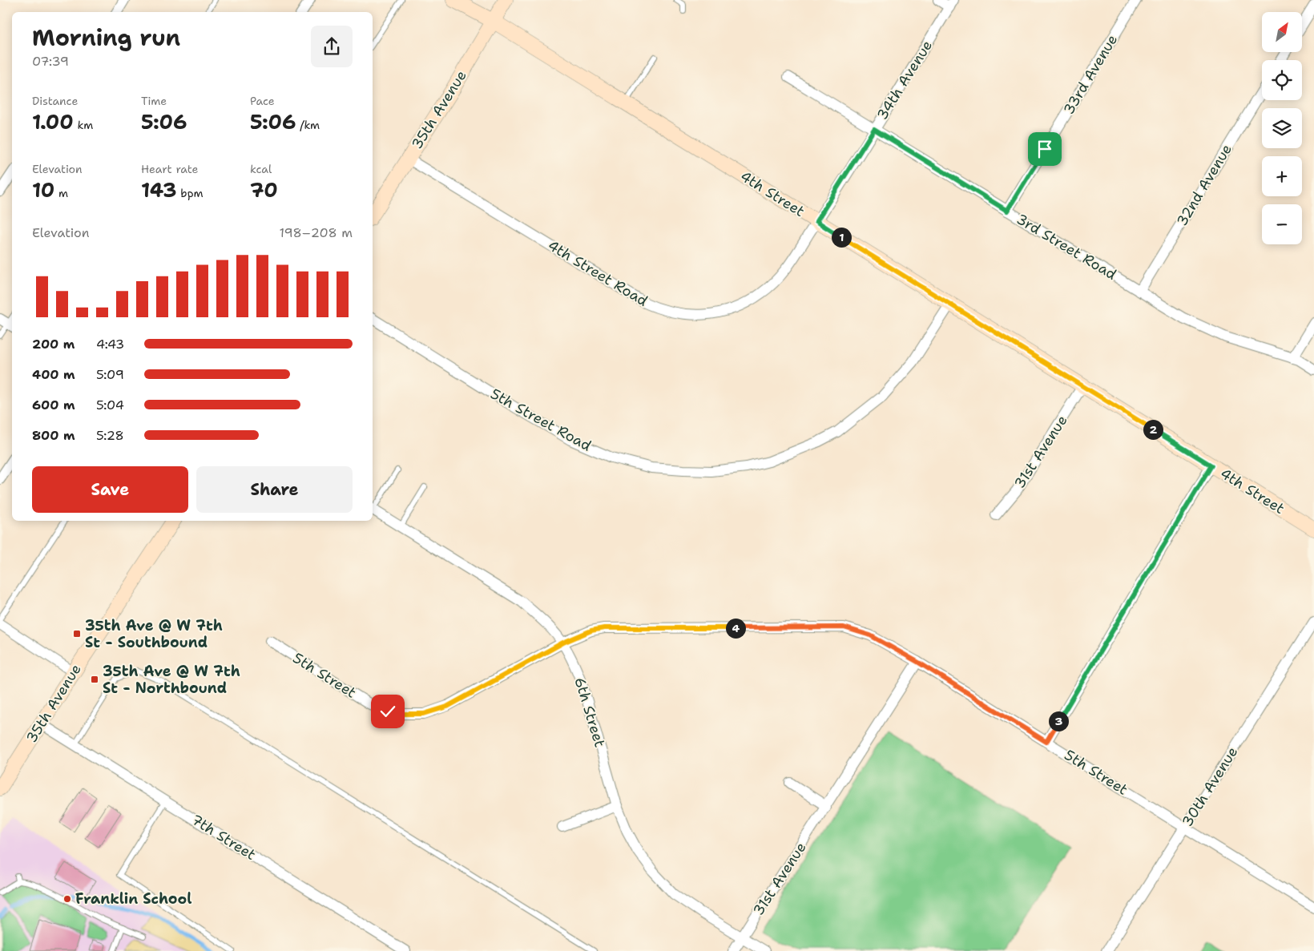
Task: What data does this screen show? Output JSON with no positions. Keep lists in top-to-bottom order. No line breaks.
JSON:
{"streets":{"main road":["35th Avenue","4th Street"],"street":["33rd Avenue","34th Avenue","32nd Avenue","3rd Street Road","4th Street Road","5th Street Road","31st Avenue","5th Street","6th Street","30th Avenue","7th Street"]},"crossings":[["33rd Avenue","3rd Street Road"],["34th Avenue","4th Street"],["34th Avenue","3rd Street Road"],["34th Avenue","4th Street Road"],["35th Avenue","4th Street"],["35th Avenue","4th Street Road"],["35th Avenue","7th Street"],["32nd Avenue","3rd Street Road"],["4th Street","4th Street Road"],["4th Street","5th Street Road"],["4th Street","31st Avenue"],["31st Avenue","5th Street"],["31st Avenue","6th Street"],["5th Street","6th Street"],["5th Street","30th Avenue"]],"places":{"transit":["35th Ave @ W 7th St - Southbound","35th Ave @ W 7th St - Northbound"],"other":["Franklin School"]},"north":"top right","page":{"map_buttons":["+","−"],"heading":["Morning run","07:39"],"stats":[["Distance","1.00 km"],["Time","5:06"],["Pace","5:06 /km"],["Elevation","10 m"],["Heart rate","143 bpm"],["kcal","70"]],"chart":["Elevation","198–208 m"],"pins":["1","2","4","3"],"list":[{"name":"200 m","note":"4:43"},{"name":"400 m","note":"5:09"},{"name":"600 m","note":"5:04"},{"name":"800 m","note":"5:28"}],"buttons":["Save","Share"]}}
